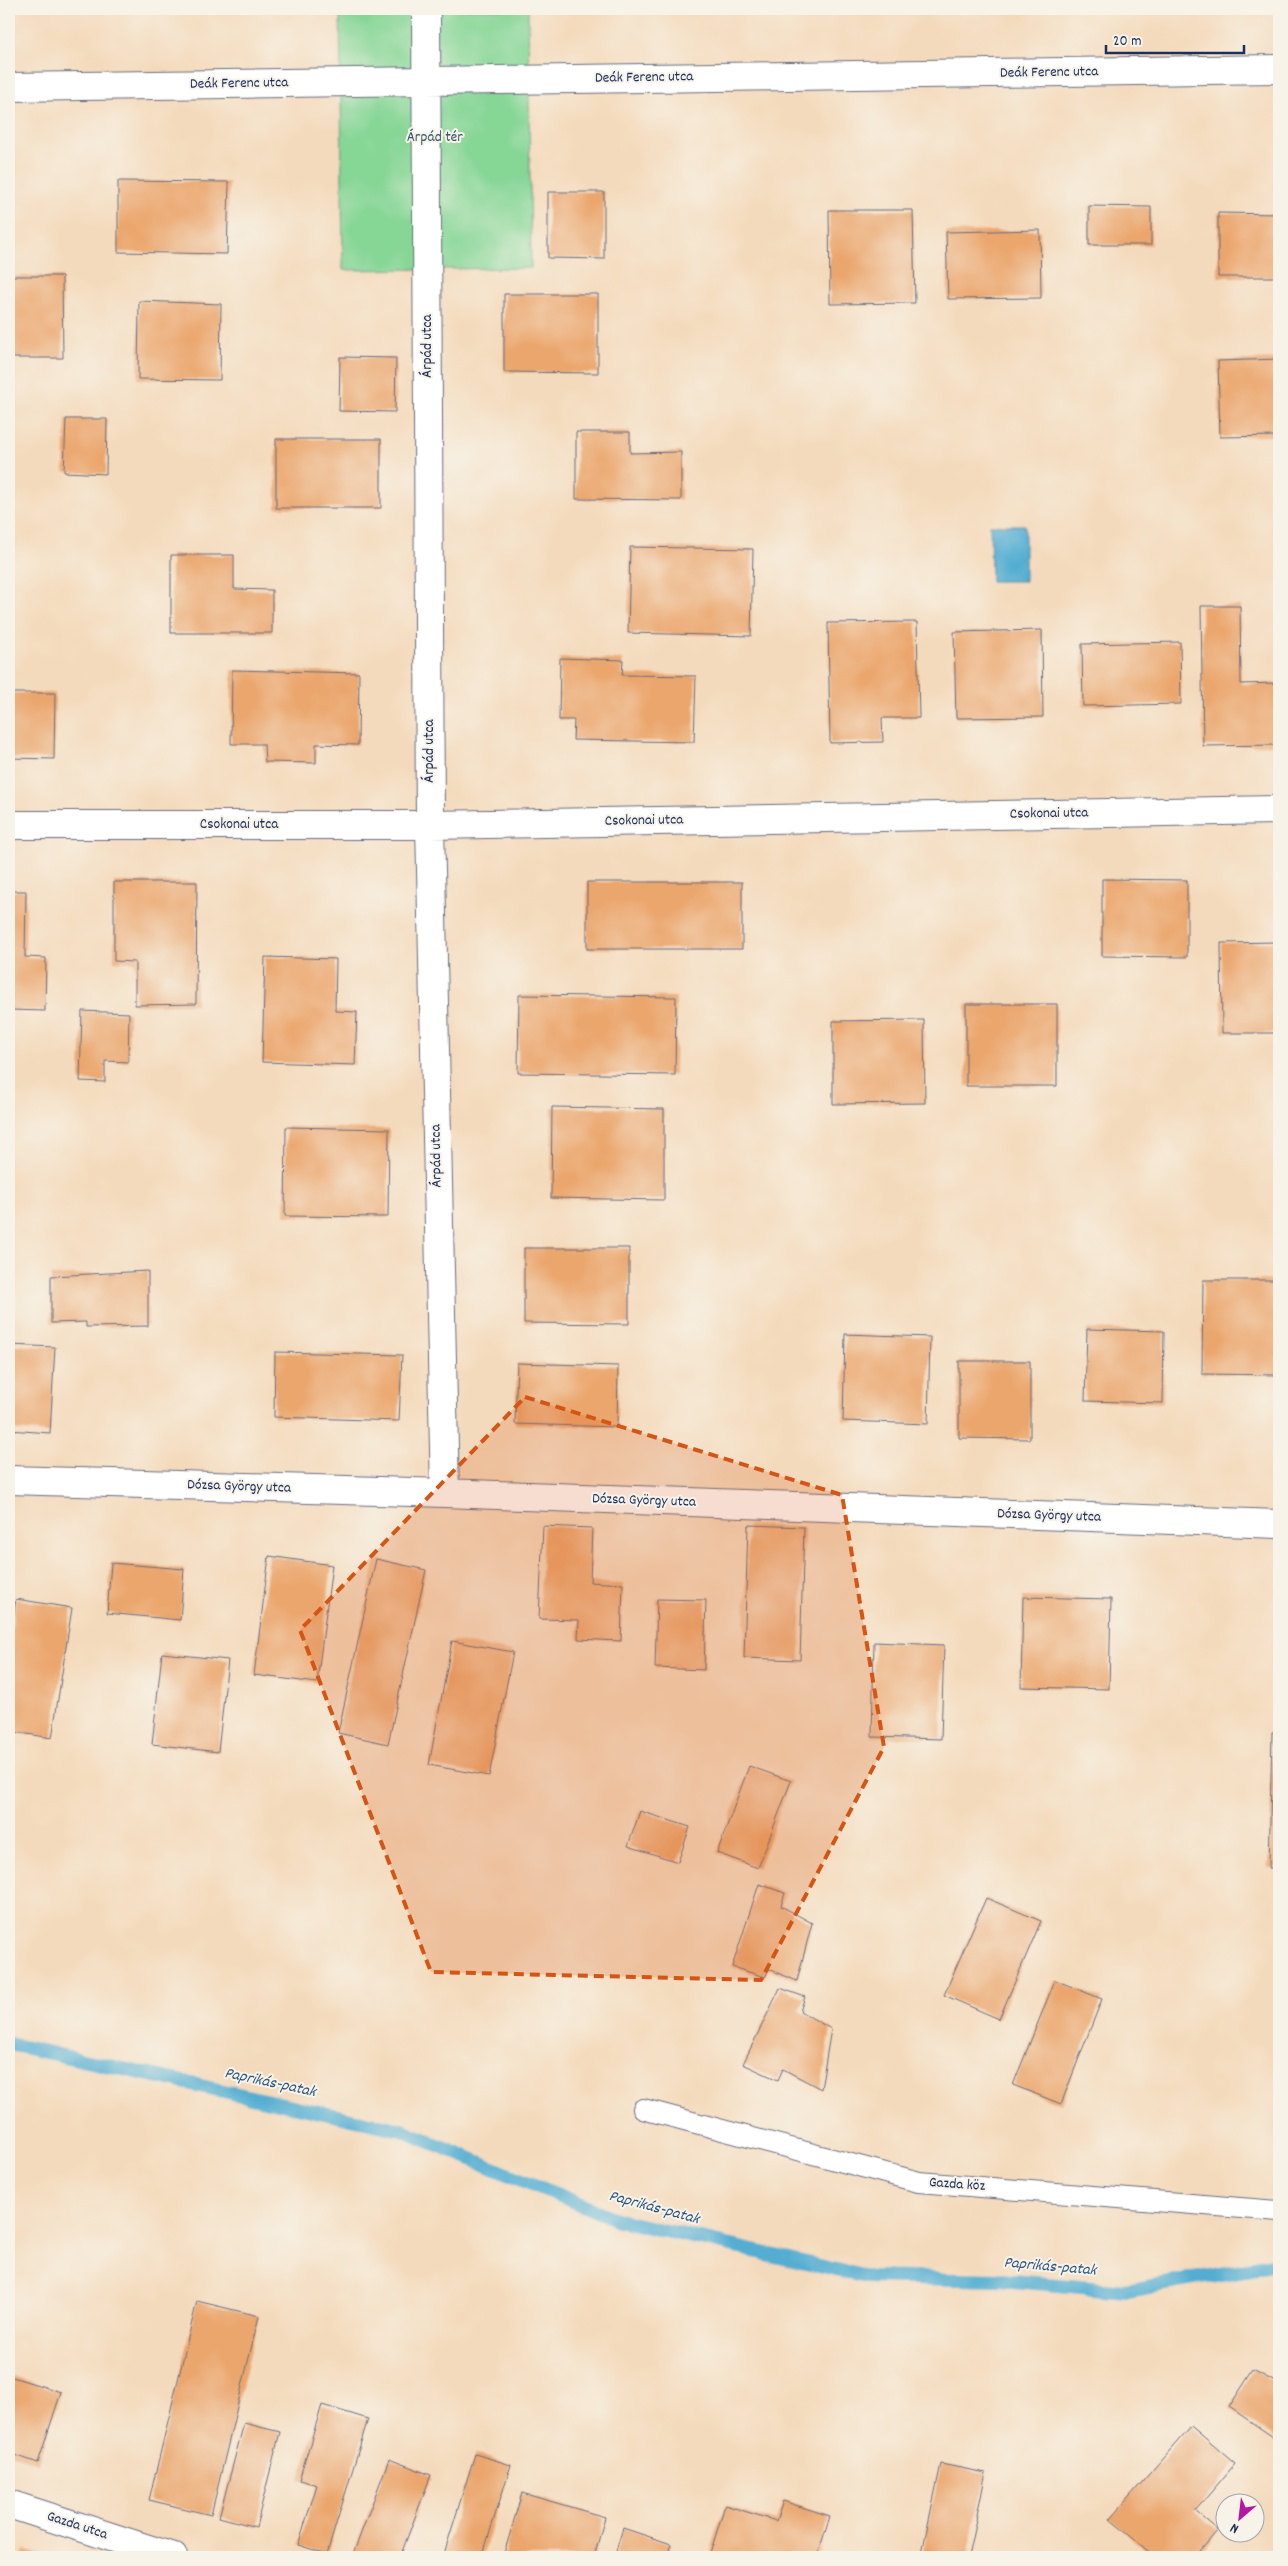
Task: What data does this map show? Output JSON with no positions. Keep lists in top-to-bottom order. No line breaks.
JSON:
{"streets":{"street":["Deák Ferenc utca","Árpád utca","Csokonai utca","Dózsa György utca","Gazda utca"],"lane":["Gazda köz"]},"crossings":[["Deák Ferenc utca","Árpád utca"],["Árpád utca","Csokonai utca"],["Árpád utca","Dózsa György utca"]],"water":["Paprikás-patak"],"parks":["Árpád tér"],"scale_bar":"20 m","north":"bottom left"}
